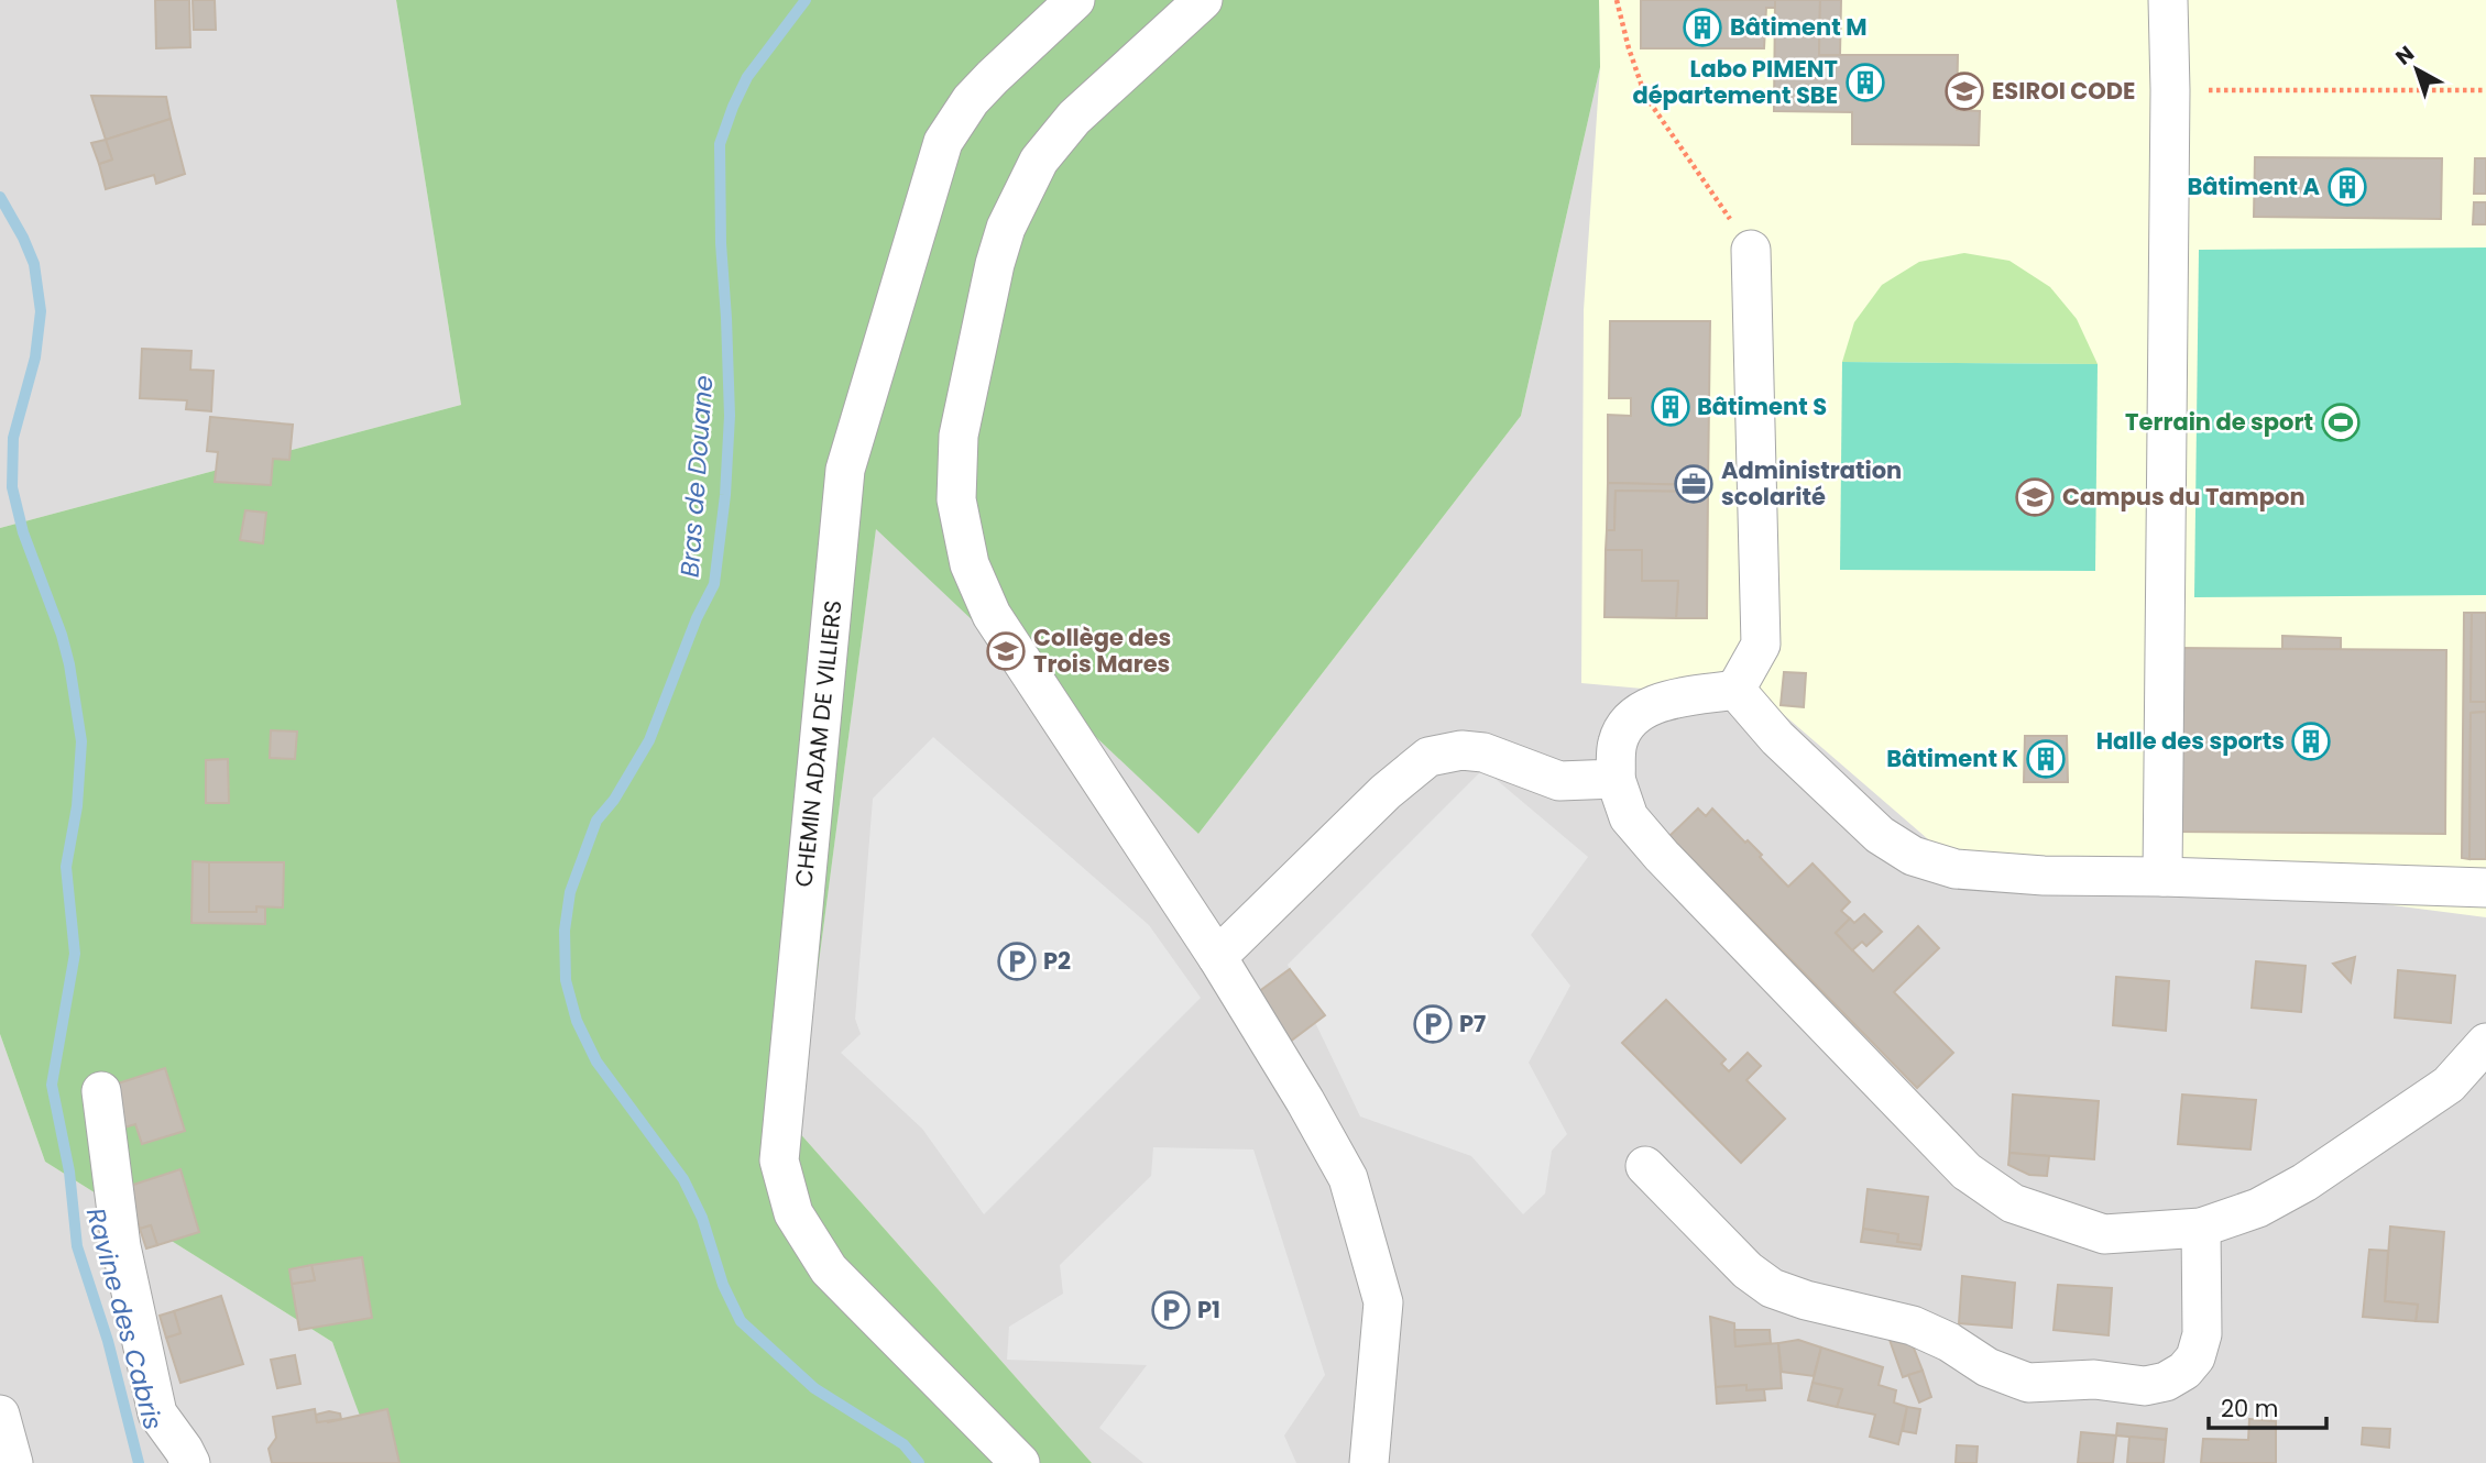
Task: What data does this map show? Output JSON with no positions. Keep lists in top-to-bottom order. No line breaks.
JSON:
{"streets":{"street":["CHEMIN ADAM DE VILLIERS"]},"water":["Bras de Douane","Ravine des Cabris"],"places":{"building":["Bâtiment M","Labo PIMENT département SBE","Bâtiment A","Bâtiment S","Halle des sports","Bâtiment K"],"school or university":["ESIROI CODE","Campus du Tampon","Collège des Trois Mares"],"sports":["Terrain de sport"],"office":["Administration scolarité"],"parking":["P2","P7","P1"]},"scale_bar":"20 m","north":"top left"}
